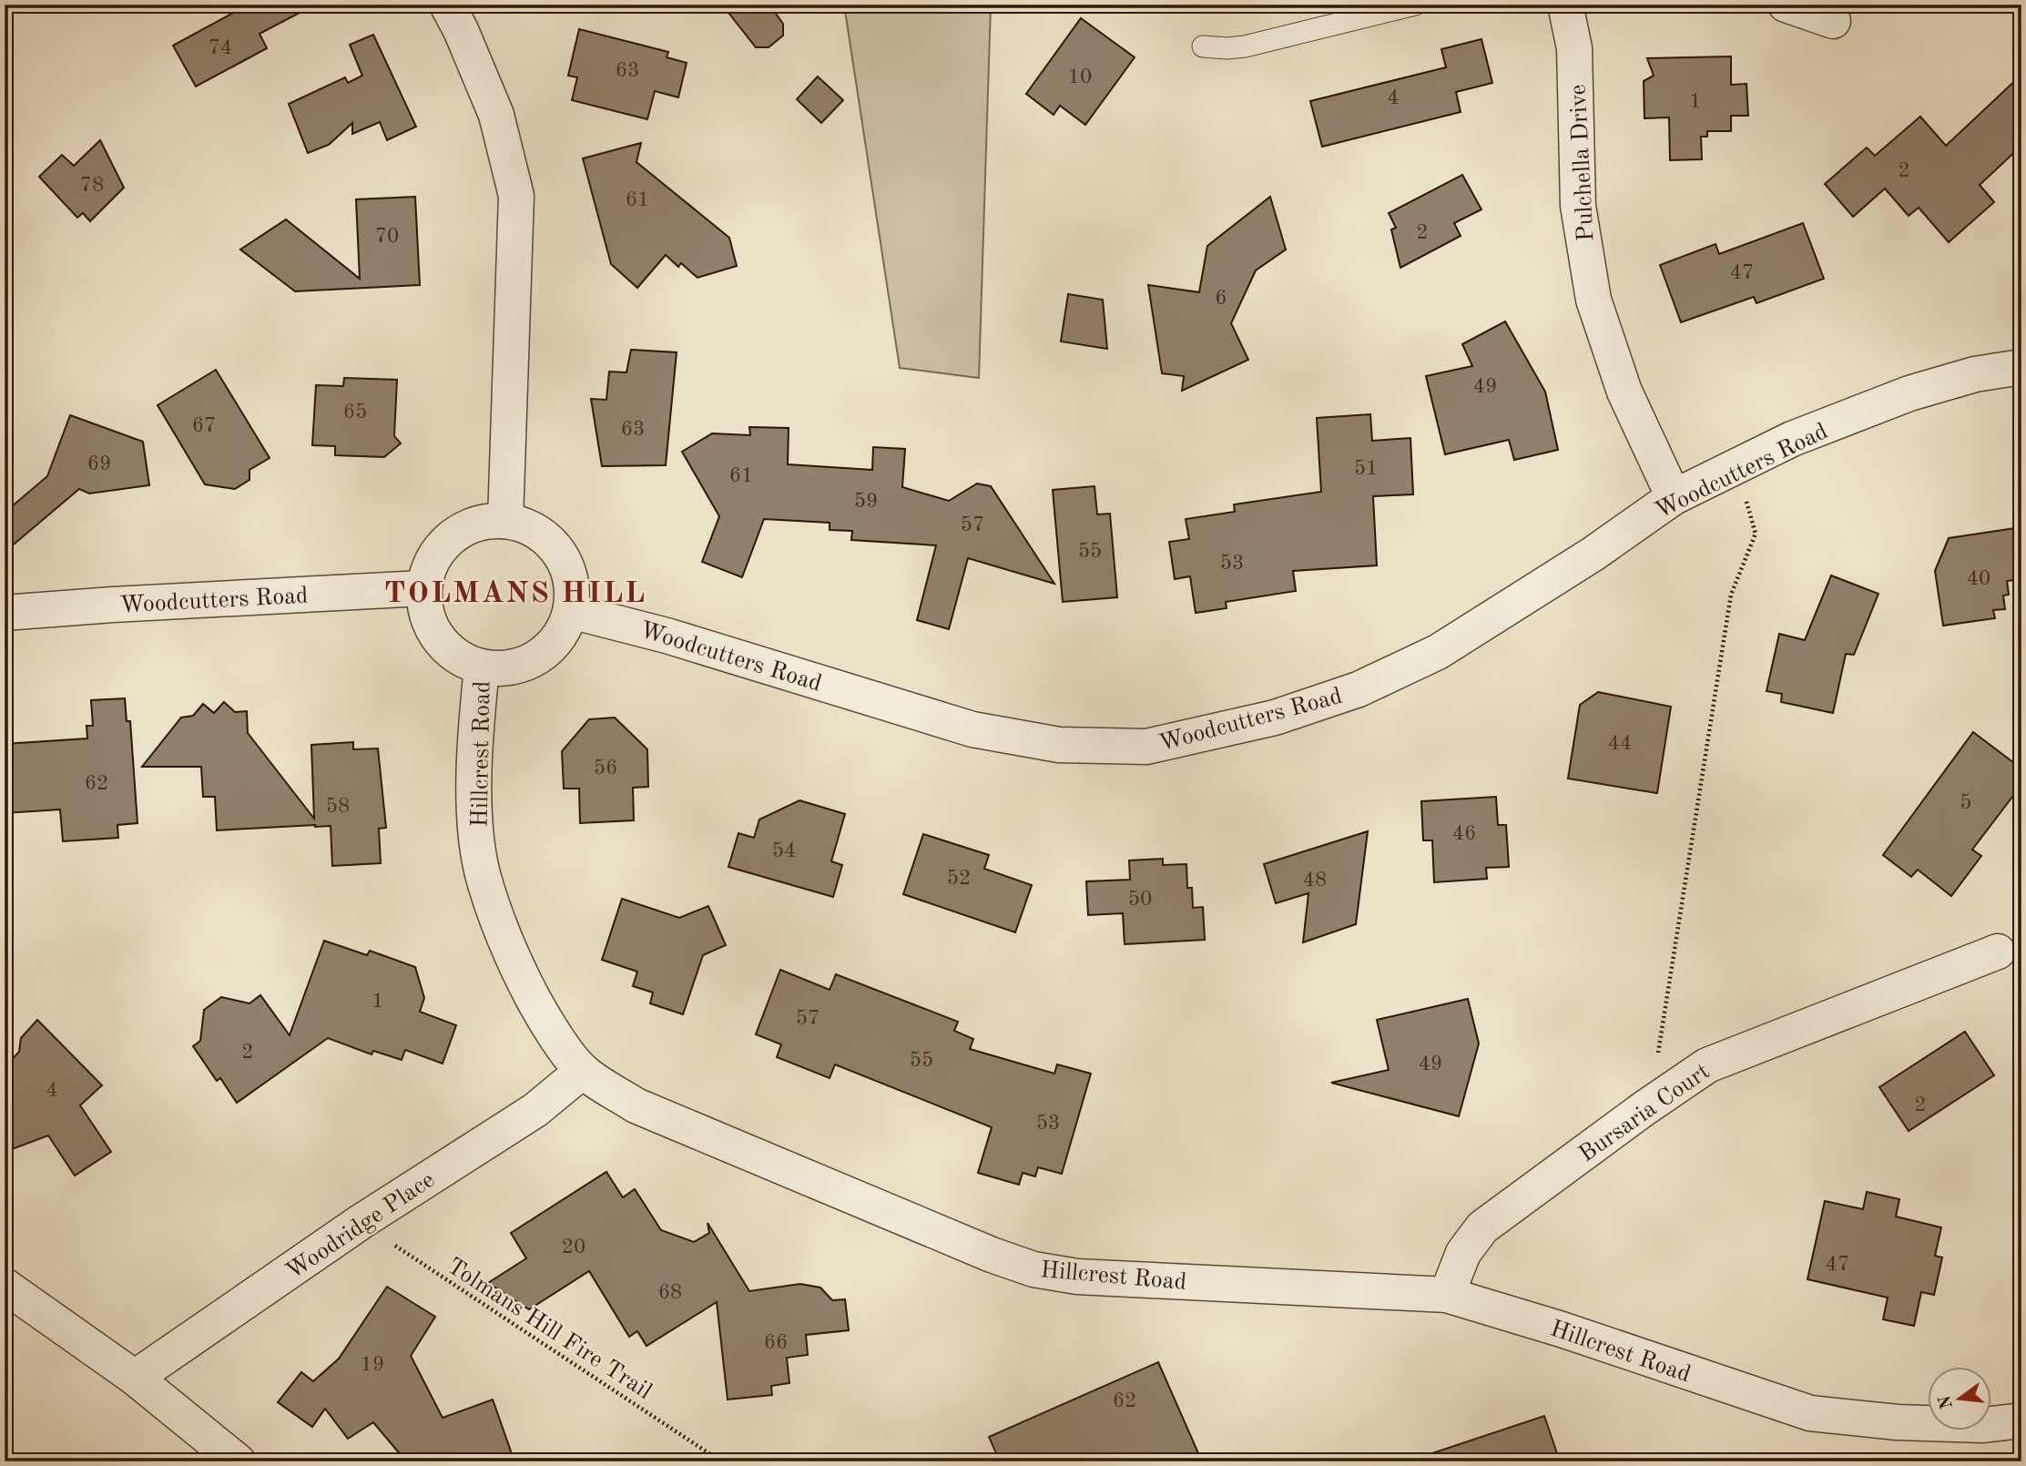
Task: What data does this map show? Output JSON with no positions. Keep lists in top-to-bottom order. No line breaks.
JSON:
{"streets":{"street":["Pulchella Drive","Woodcutters Road","Hillcrest Road","Bursaria Court","Woodridge Place"],"path":["Tolmans Hill Fire Trail"]},"crossings":[["Pulchella Drive","Woodcutters Road"],["Woodcutters Road","Hillcrest Road"],["Hillcrest Road","Bursaria Court"],["Hillcrest Road","Woodridge Place"],["Woodridge Place","Tolmans Hill Fire Trail"]],"districts":["TOLMANS HILL"],"house_numbers":["74","63","10","4","1","2","78","61","2","70","47","6","49","65","67","63","69","51","61","59","57","55","53","40","44","56","62","5","58","46","54","52","48","50","1","57","2","55","49","4","2","53","20","47","68","66","19","62"],"north":"left"}
